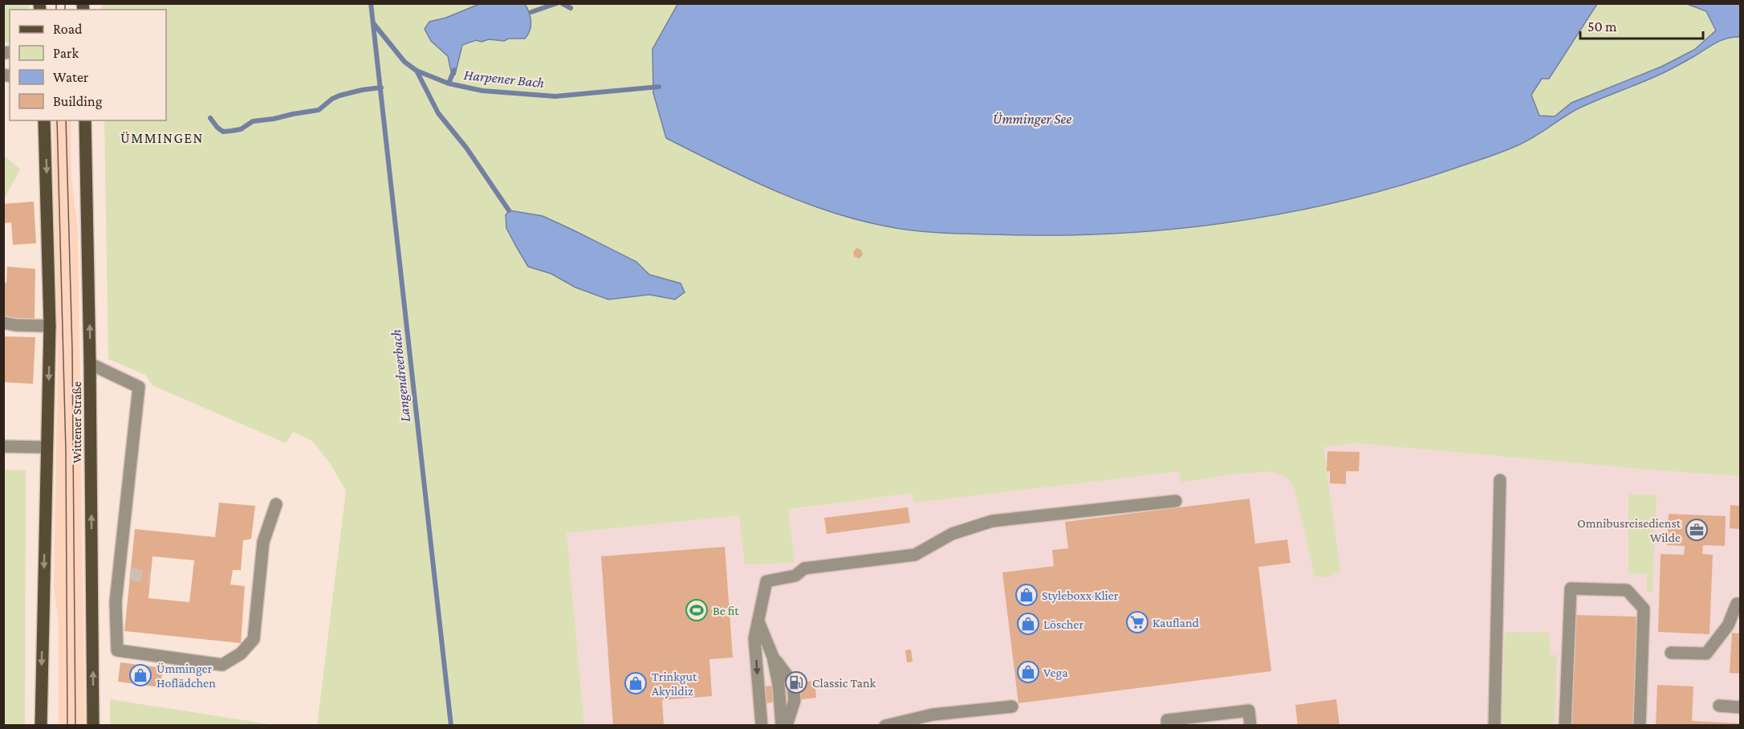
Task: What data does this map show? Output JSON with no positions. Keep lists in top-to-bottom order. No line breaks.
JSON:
{"streets":{"main road":["Wittener Straße"]},"districts":["ÜMMINGEN"],"water":["Harpener Bach","Ümminger See","Langendreerbach"],"places":{"office":["Omnibusreisedienst Wilde"],"shop":["Styleboxx Klier","Löscher","Vega","Ümminger Hoflädchen","Trinkgut Akyildiz"],"sports":["Be fit"],"supermarket":["Kaufland"],"fuel station":["Classic Tank"]},"legend":["Road","Park","Water","Building"],"scale_bar":"50 m"}
